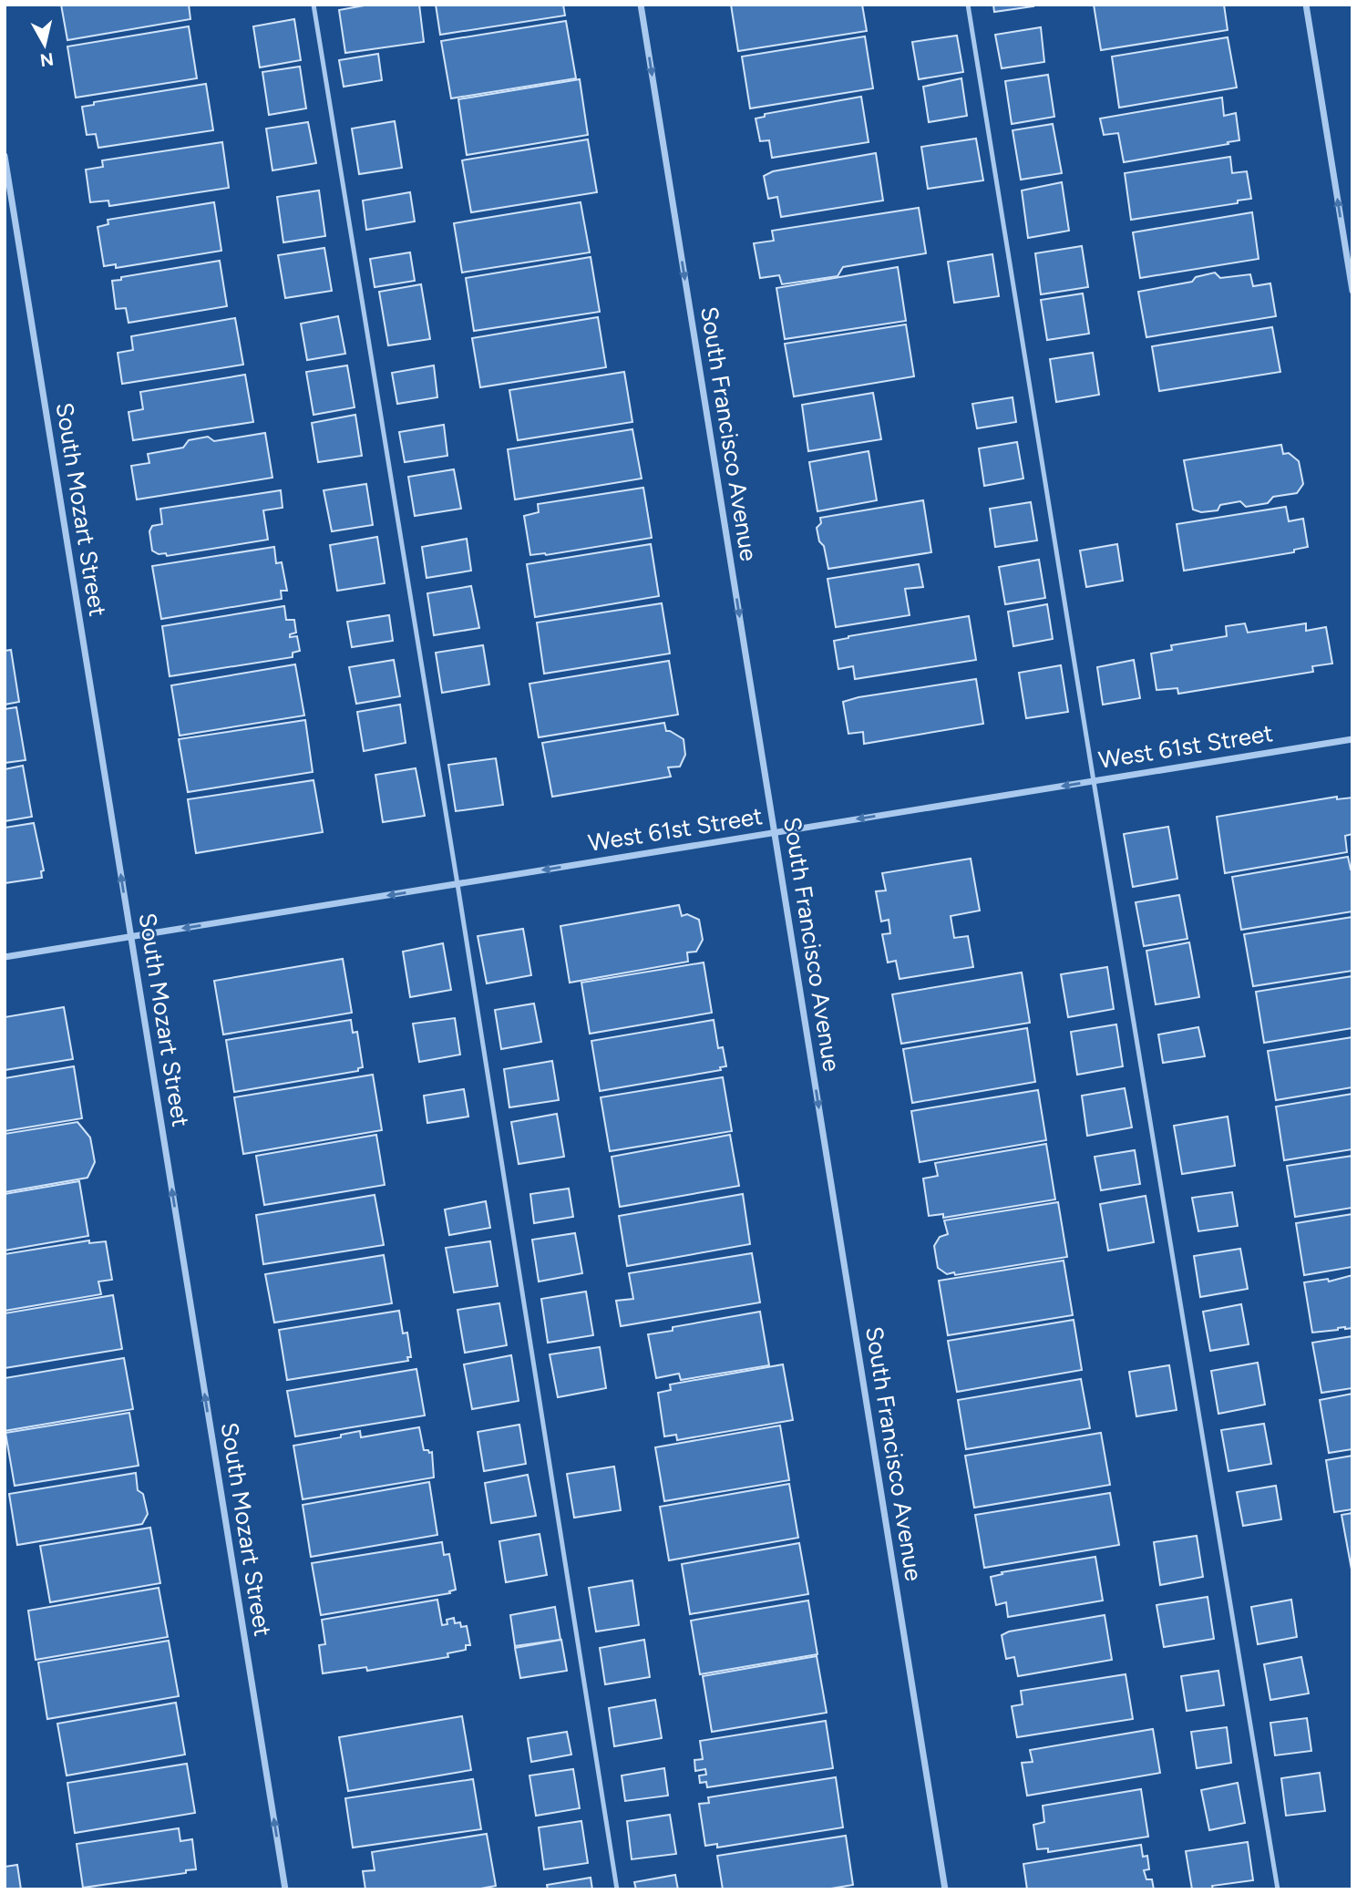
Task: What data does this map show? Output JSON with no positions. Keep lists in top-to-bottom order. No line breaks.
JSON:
{"streets":{"street":["South Francisco Avenue","South Mozart Street","West 61st Street"]},"crossings":[["South Francisco Avenue","West 61st Street"],["South Mozart Street","West 61st Street"]],"one_way":["South Francisco Avenue","South Mozart Street","West 61st Street"],"north":"bottom"}
